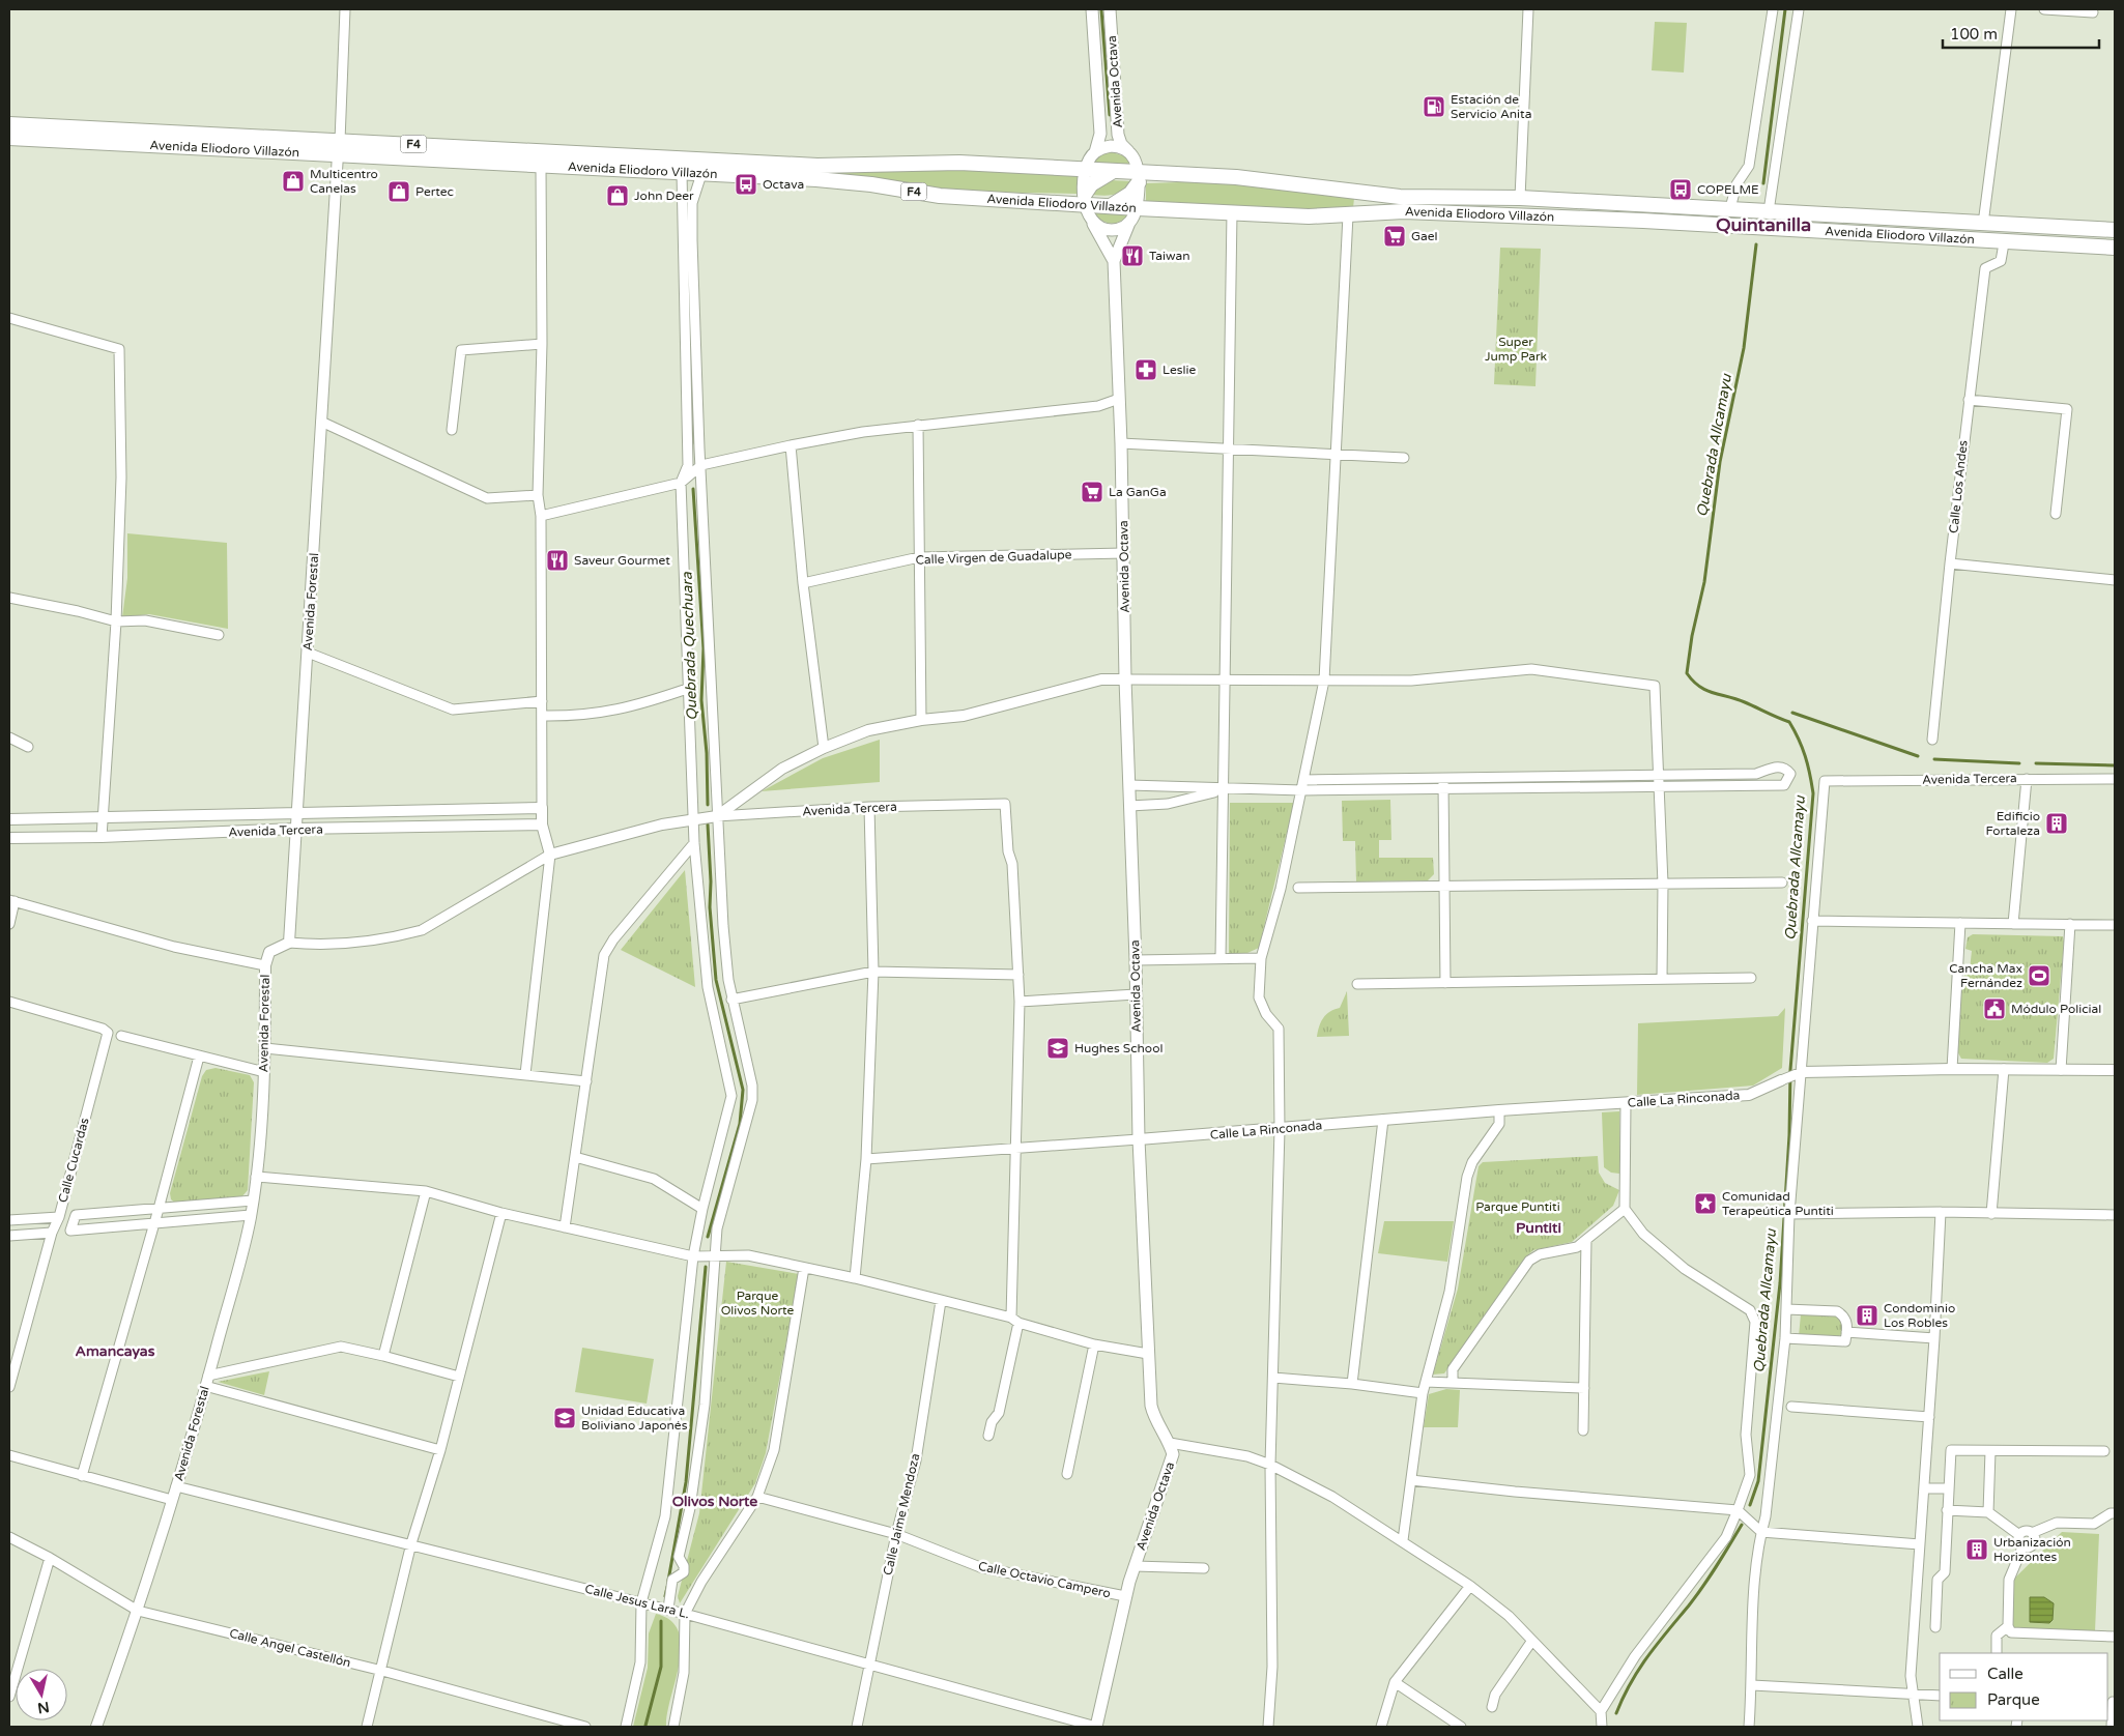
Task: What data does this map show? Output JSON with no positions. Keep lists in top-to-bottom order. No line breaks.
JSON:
{"streets":{"highway":["F4","Avenida Eliodoro Villazón"],"main road":["Avenida Octava"],"street":["Calle Los Andes","Calle Virgen de Guadalupe","Avenida Forestal","Avenida Tercera","Calle La Rinconada","Calle Cucardas","Calle Jaime Mendoza","Calle Octavio Campero","Calle Jesus Lara L.","Calle Angel Castellón"]},"crossings":[["Avenida Octava","Avenida Eliodoro Villazón"],["Avenida Octava","Calle Virgen de Guadalupe"],["Avenida Octava","Calle La Rinconada"],["Avenida Octava","Calle Octavio Campero"],["Avenida Octava","Calle Jesus Lara L."],["Avenida Eliodoro Villazón","Calle Los Andes"],["Avenida Eliodoro Villazón","Avenida Forestal"],["Avenida Forestal","Avenida Tercera"],["Avenida Forestal","Calle Jesus Lara L."],["Avenida Forestal","Calle Angel Castellón"],["Calle Jaime Mendoza","Calle Octavio Campero"],["Calle Jaime Mendoza","Calle Jesus Lara L."]],"districts":["Quintanilla","Puntiti","Amancayas","Olivos Norte"],"water":["Quebrada Allcamayu","Quebrada Quechuara"],"parks":["Super Jump Park","Parque Puntiti","Parque Olivos Norte"],"places":{"fuel station":["Estación de Servicio Anita"],"shop":["Multicentro Canelas","Pertec","John Deer"],"bus stop":["Octava","COPELME"],"supermarket":["Gael","La GanGa"],"restaurant":["Taiwan","Saveur Gourmet"],"pharmacy":["Leslie"],"building":["Edificio Fortaleza","Condominio Los Robles","Urbanización Horizontes"],"sports":["Cancha Max Fernández"],"public building":["Módulo Policial"],"school or university":["Hughes School","Unidad Educativa Boliviano Japonés"],"place":["Comunidad Terapeútica Puntiti"]},"legend":["Calle","Parque"],"scale_bar":"100 m","north":"bottom"}
